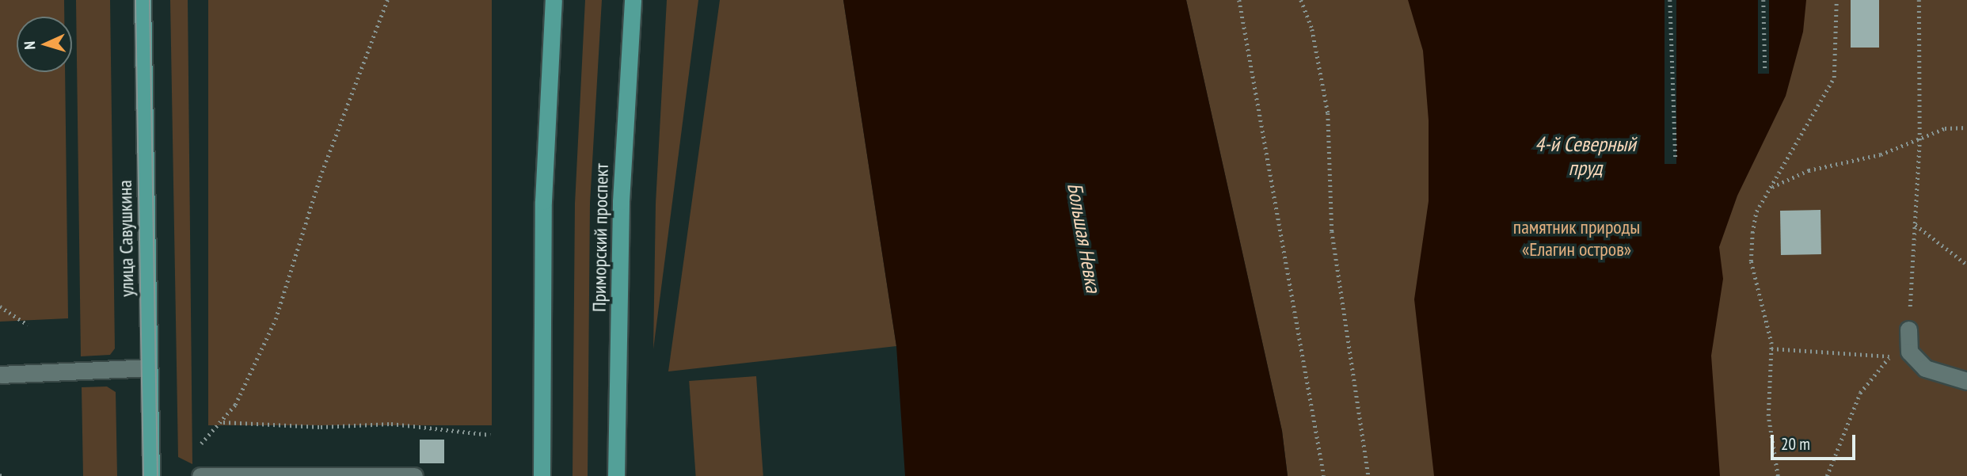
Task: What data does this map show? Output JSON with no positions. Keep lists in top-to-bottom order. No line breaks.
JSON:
{"streets":{"main road":["Приморский проспект","улица Савушкина"]},"water":["4-й Северный пруд","Большая Невка"],"parks":["памятник природы «Елагин остров»"],"scale_bar":"20 m","north":"left"}
